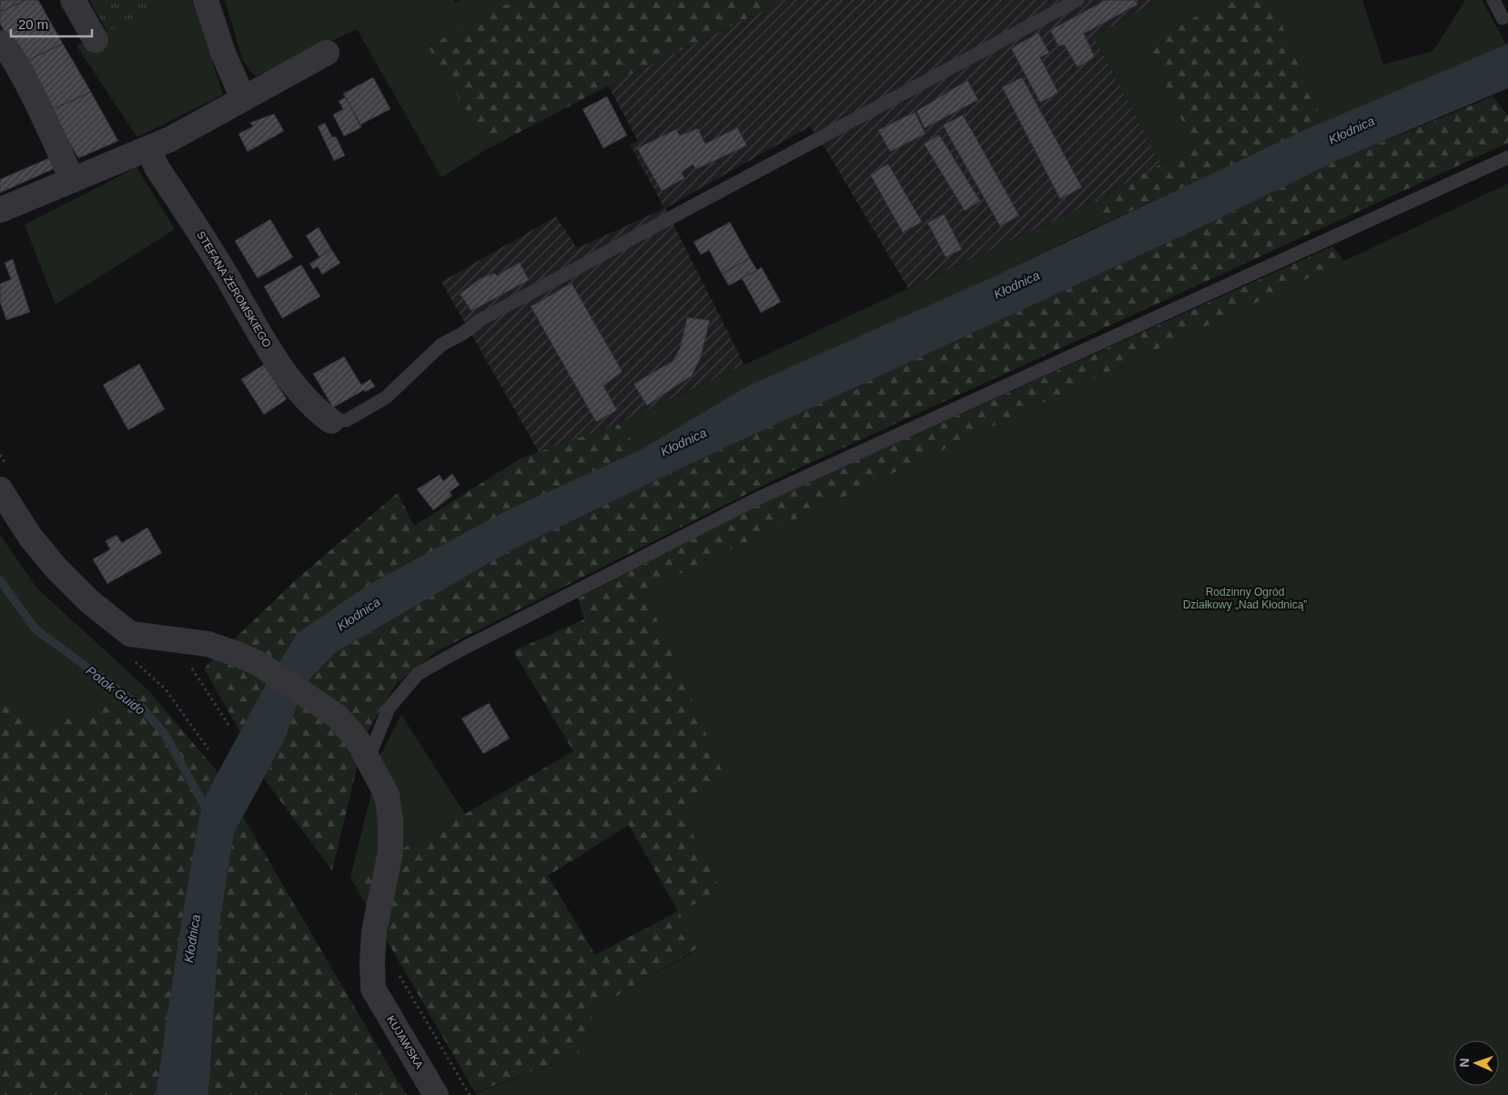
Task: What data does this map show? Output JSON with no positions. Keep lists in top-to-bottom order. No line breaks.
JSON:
{"streets":{"street":["STEFANA ŻEROMSKIEGO","KUJAWSKA"]},"water":["Kłodnica","Potok Guido"],"parks":["Rodzinny Ogród Działkowy „Nad Kłodnicą”"],"scale_bar":"20 m","north":"left"}
